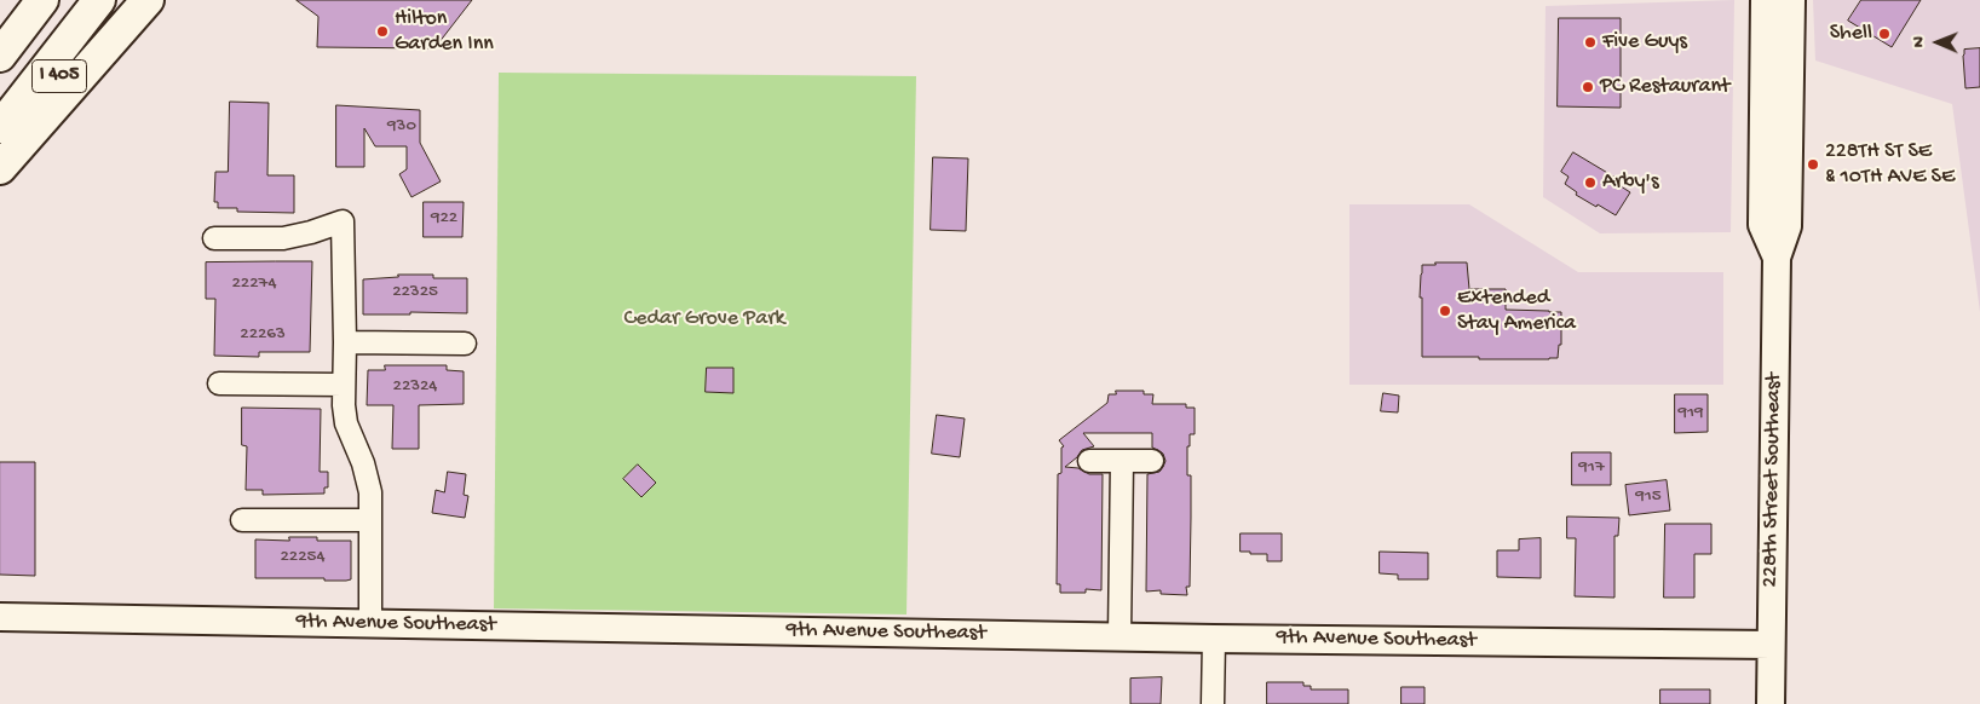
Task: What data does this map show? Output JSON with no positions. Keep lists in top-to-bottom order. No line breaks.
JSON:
{"streets":{"highway":["I 405"],"main road":["228th Street Southeast","9th Avenue Southeast"]},"crossings":[["228th Street Southeast","9th Avenue Southeast"]],"parks":["Cedar Grove Park"],"places":["Hilton Garden Inn","Shell","Five Guys","PC Restaurant","228TH ST SE & 10TH AVE SE","Arby's","Extended Stay America"],"house_numbers":["930","922","22274","22325","22263","22324","919","917","915","22254"],"north":"left"}
